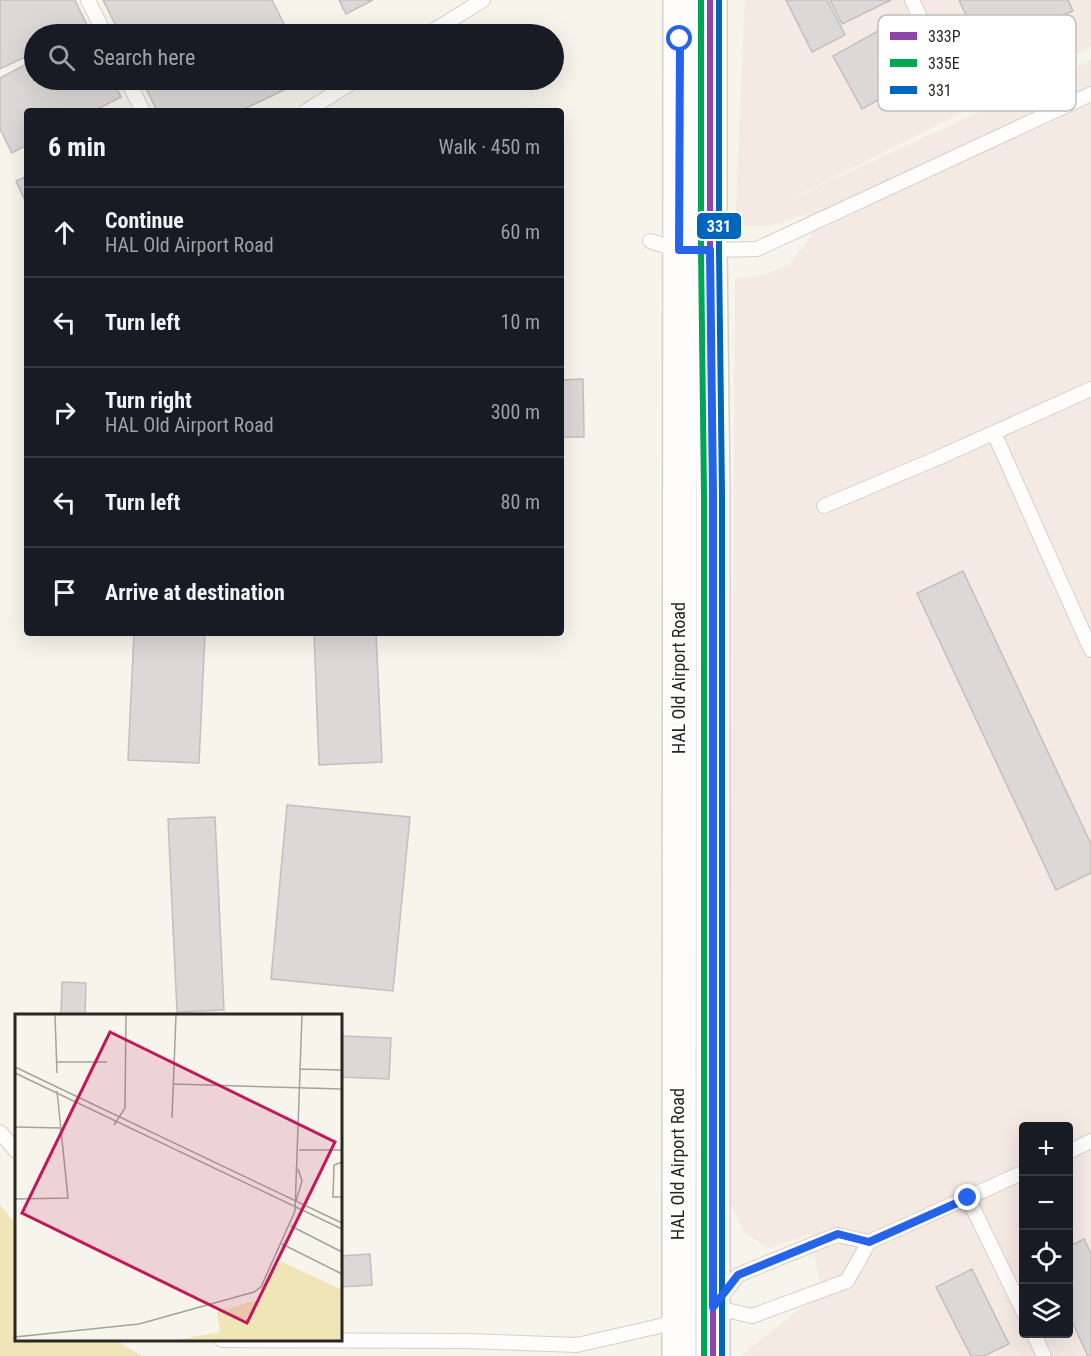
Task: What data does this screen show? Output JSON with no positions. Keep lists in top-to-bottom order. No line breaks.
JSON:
{"streets":{"main road":["HAL Old Airport Road"]},"lines":["transit line 333P","transit line 335E","transit line 331"],"legend":["333P","335E","331"],"page":{"search":"Search here","heading":["6 min","Walk · 450 m"],"list":[["Continue","HAL Old Airport Road","60 m"],["Turn left","10 m"],["Turn right","HAL Old Airport Road","300 m"],["Turn left","80 m"],"Arrive at destination"],"map_buttons":["+","−"]}}
